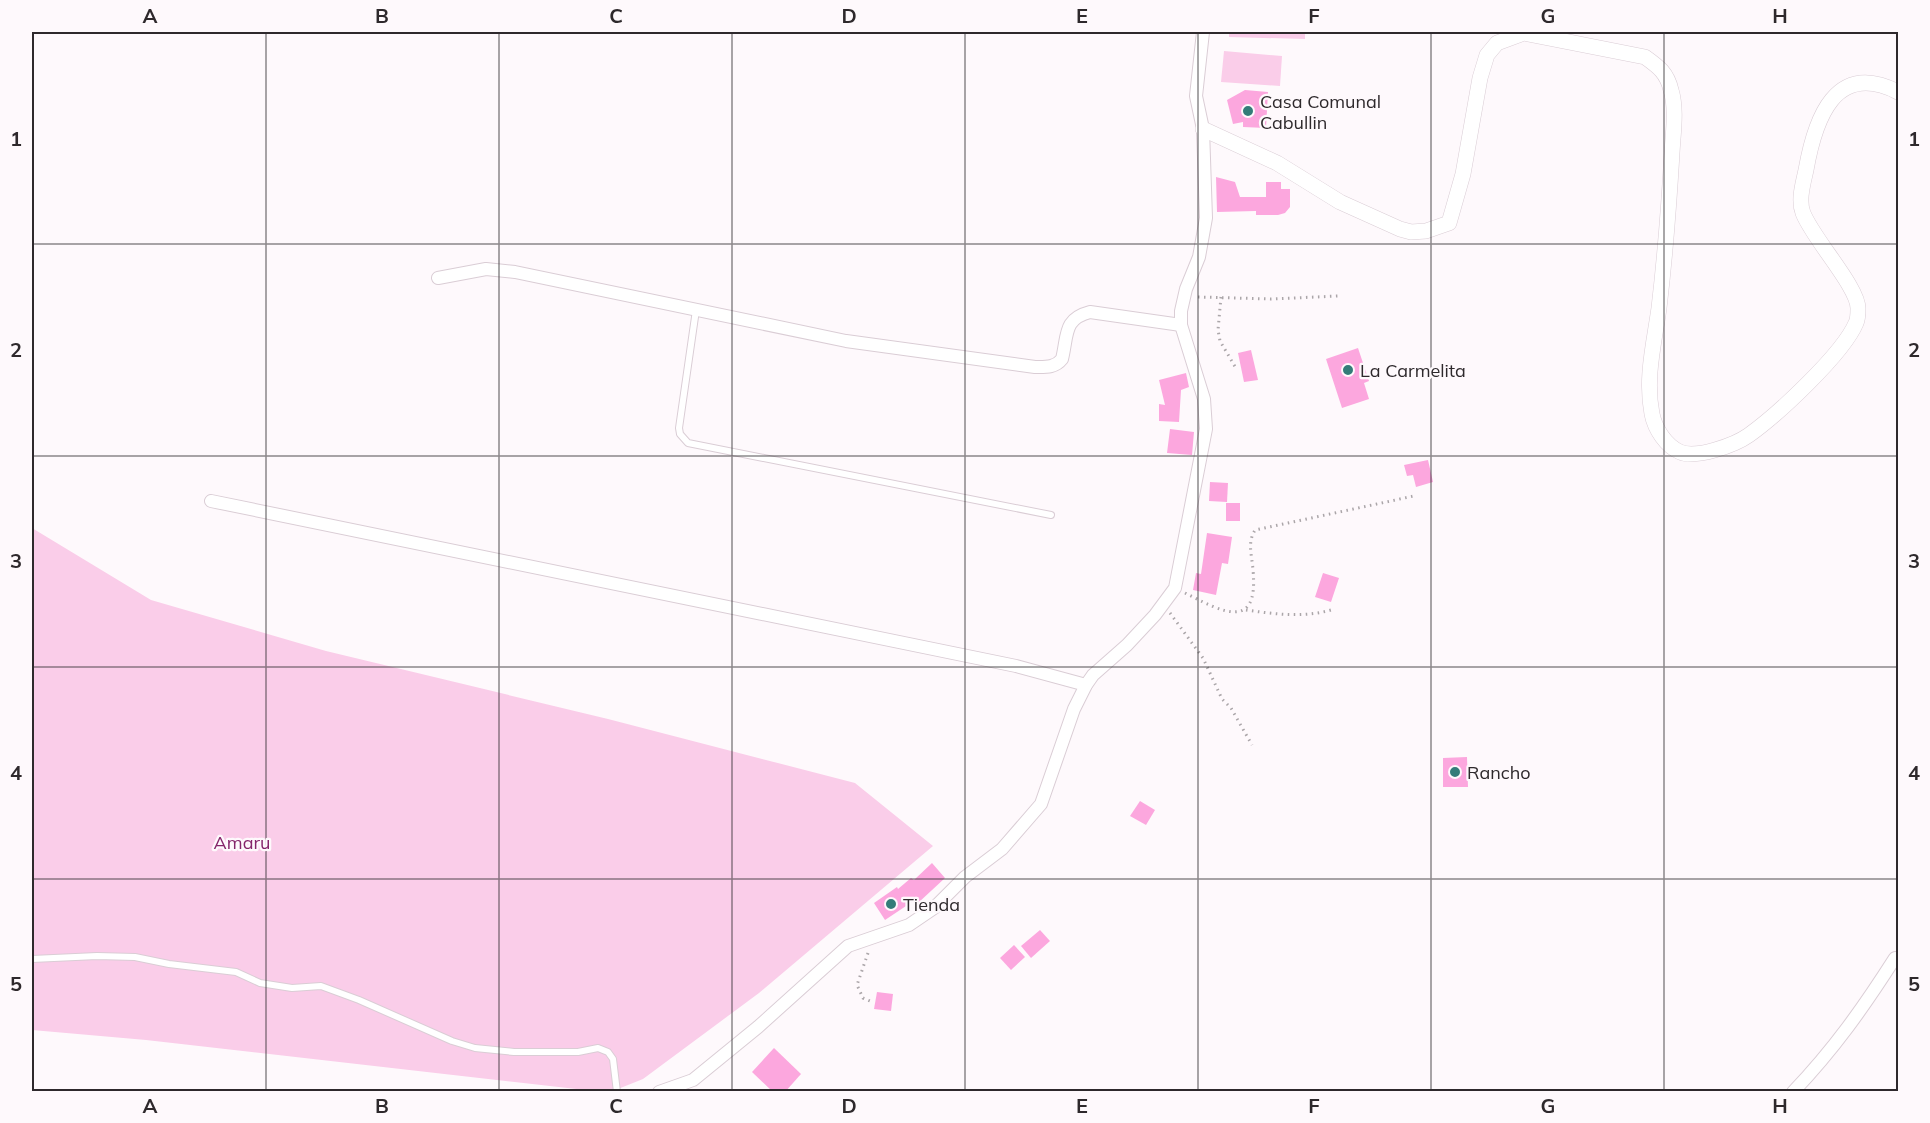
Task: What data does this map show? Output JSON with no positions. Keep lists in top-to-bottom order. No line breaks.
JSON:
{"parks":["Amaru"],"places":["Casa Comunal Cabullin","La Carmelita","Rancho","Tienda"],"grid":{"columns":["A","B","C","D","E","F","G","H"],"rows":["1","2","3","4","5"]}}
